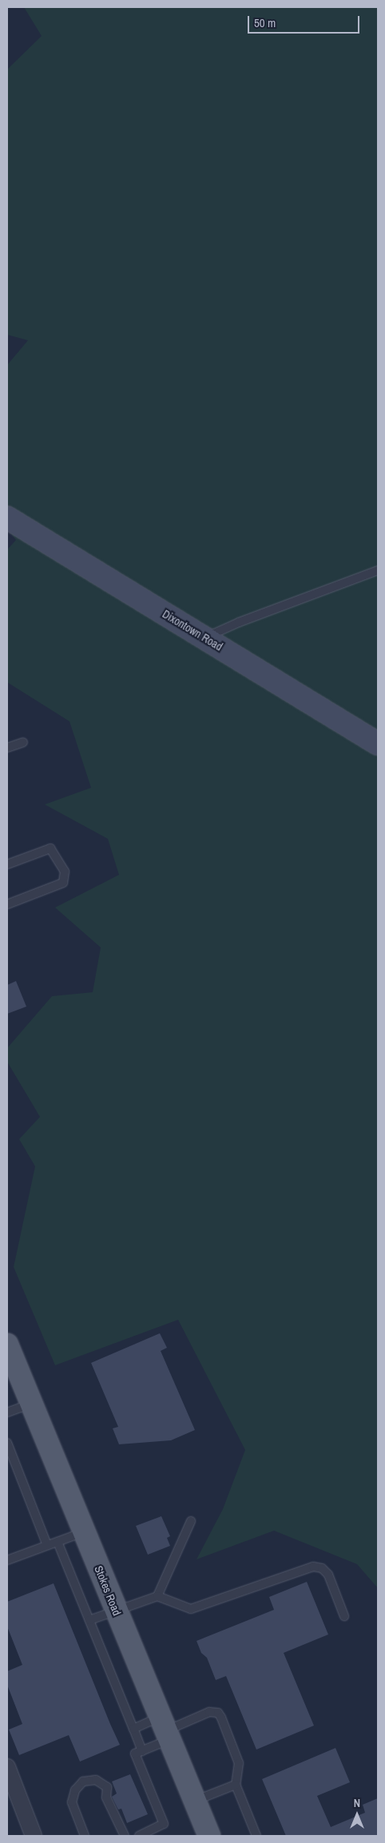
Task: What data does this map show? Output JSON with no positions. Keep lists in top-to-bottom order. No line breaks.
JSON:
{"streets":{"main road":["Stokes Road"],"street":["Dixontown Road"]},"scale_bar":"50 m","north":"top"}
